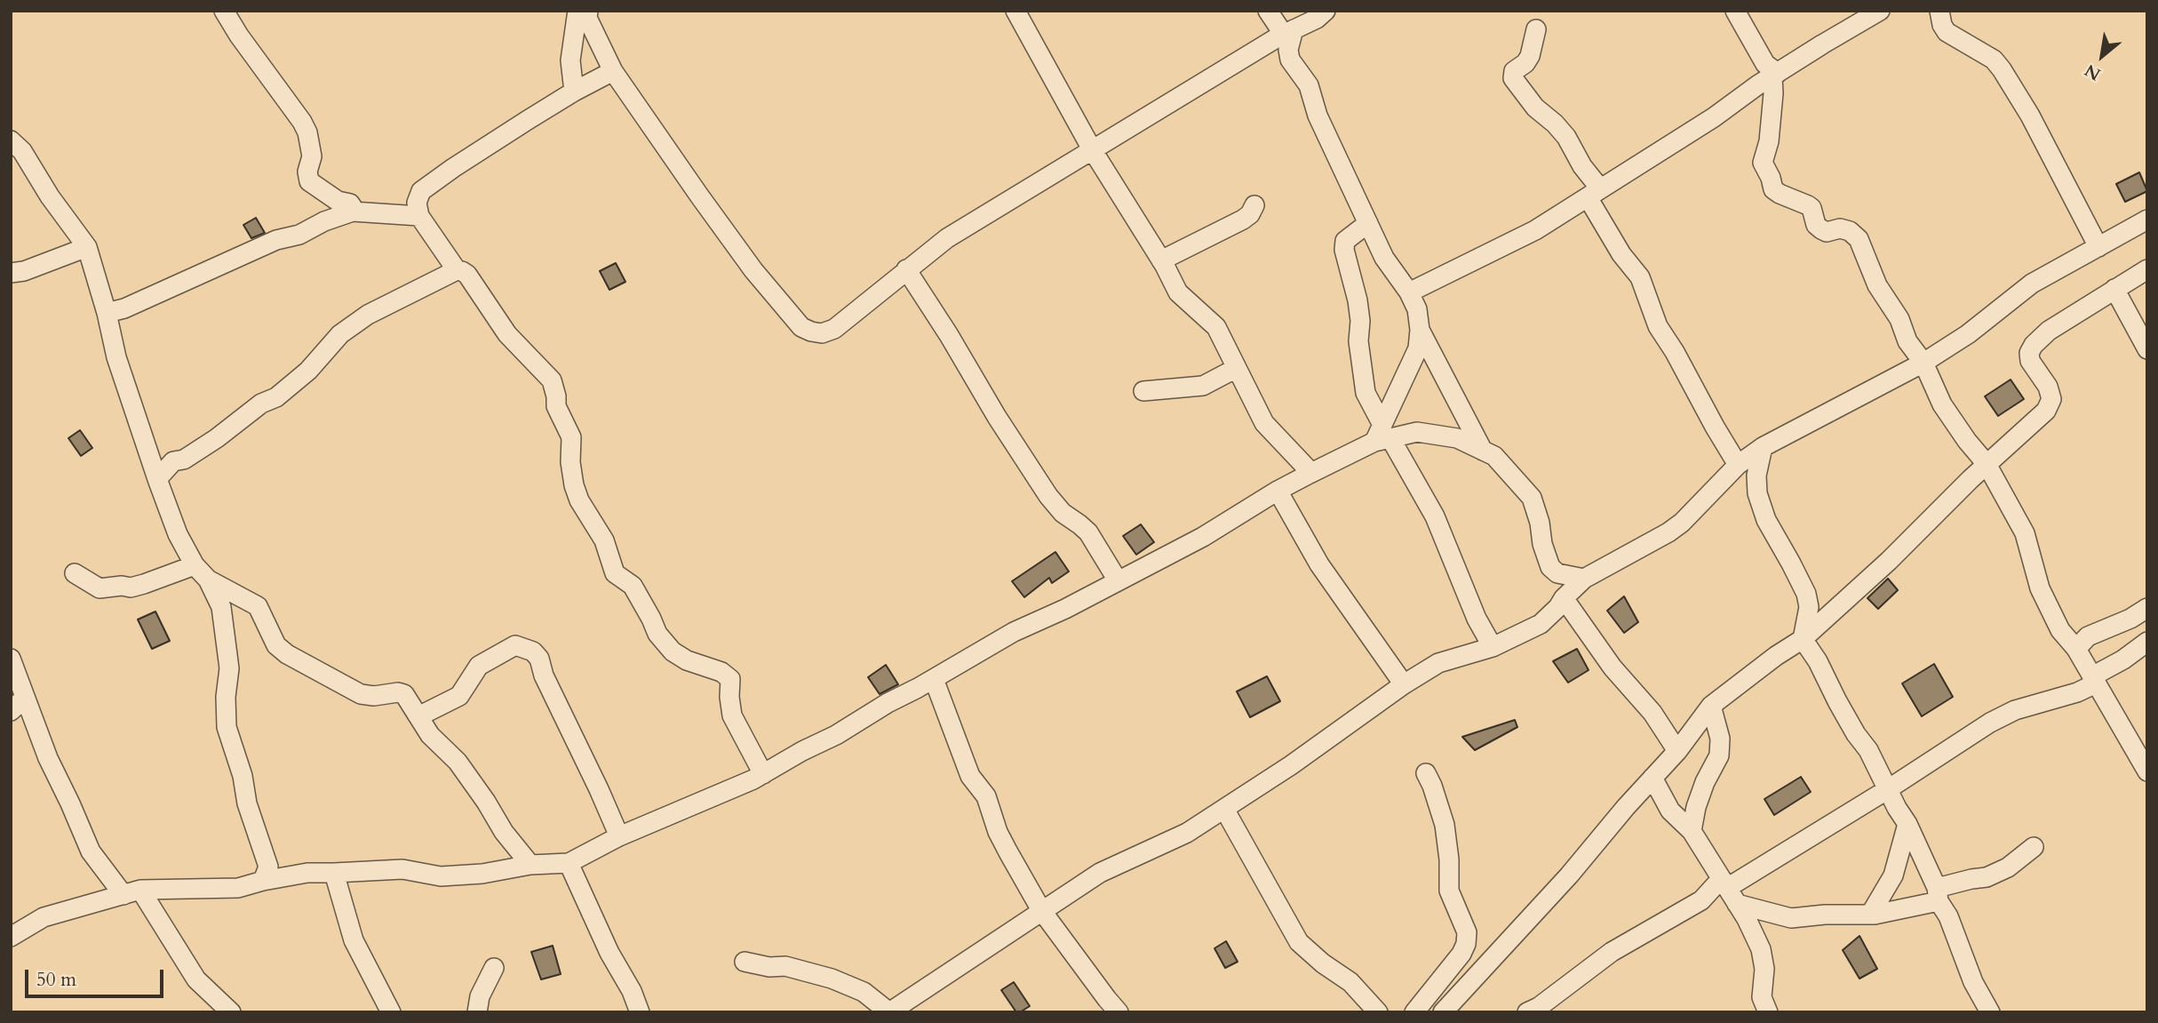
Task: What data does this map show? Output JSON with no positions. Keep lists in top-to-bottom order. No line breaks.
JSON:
{"scale_bar":"50 m","north":"bottom left"}
